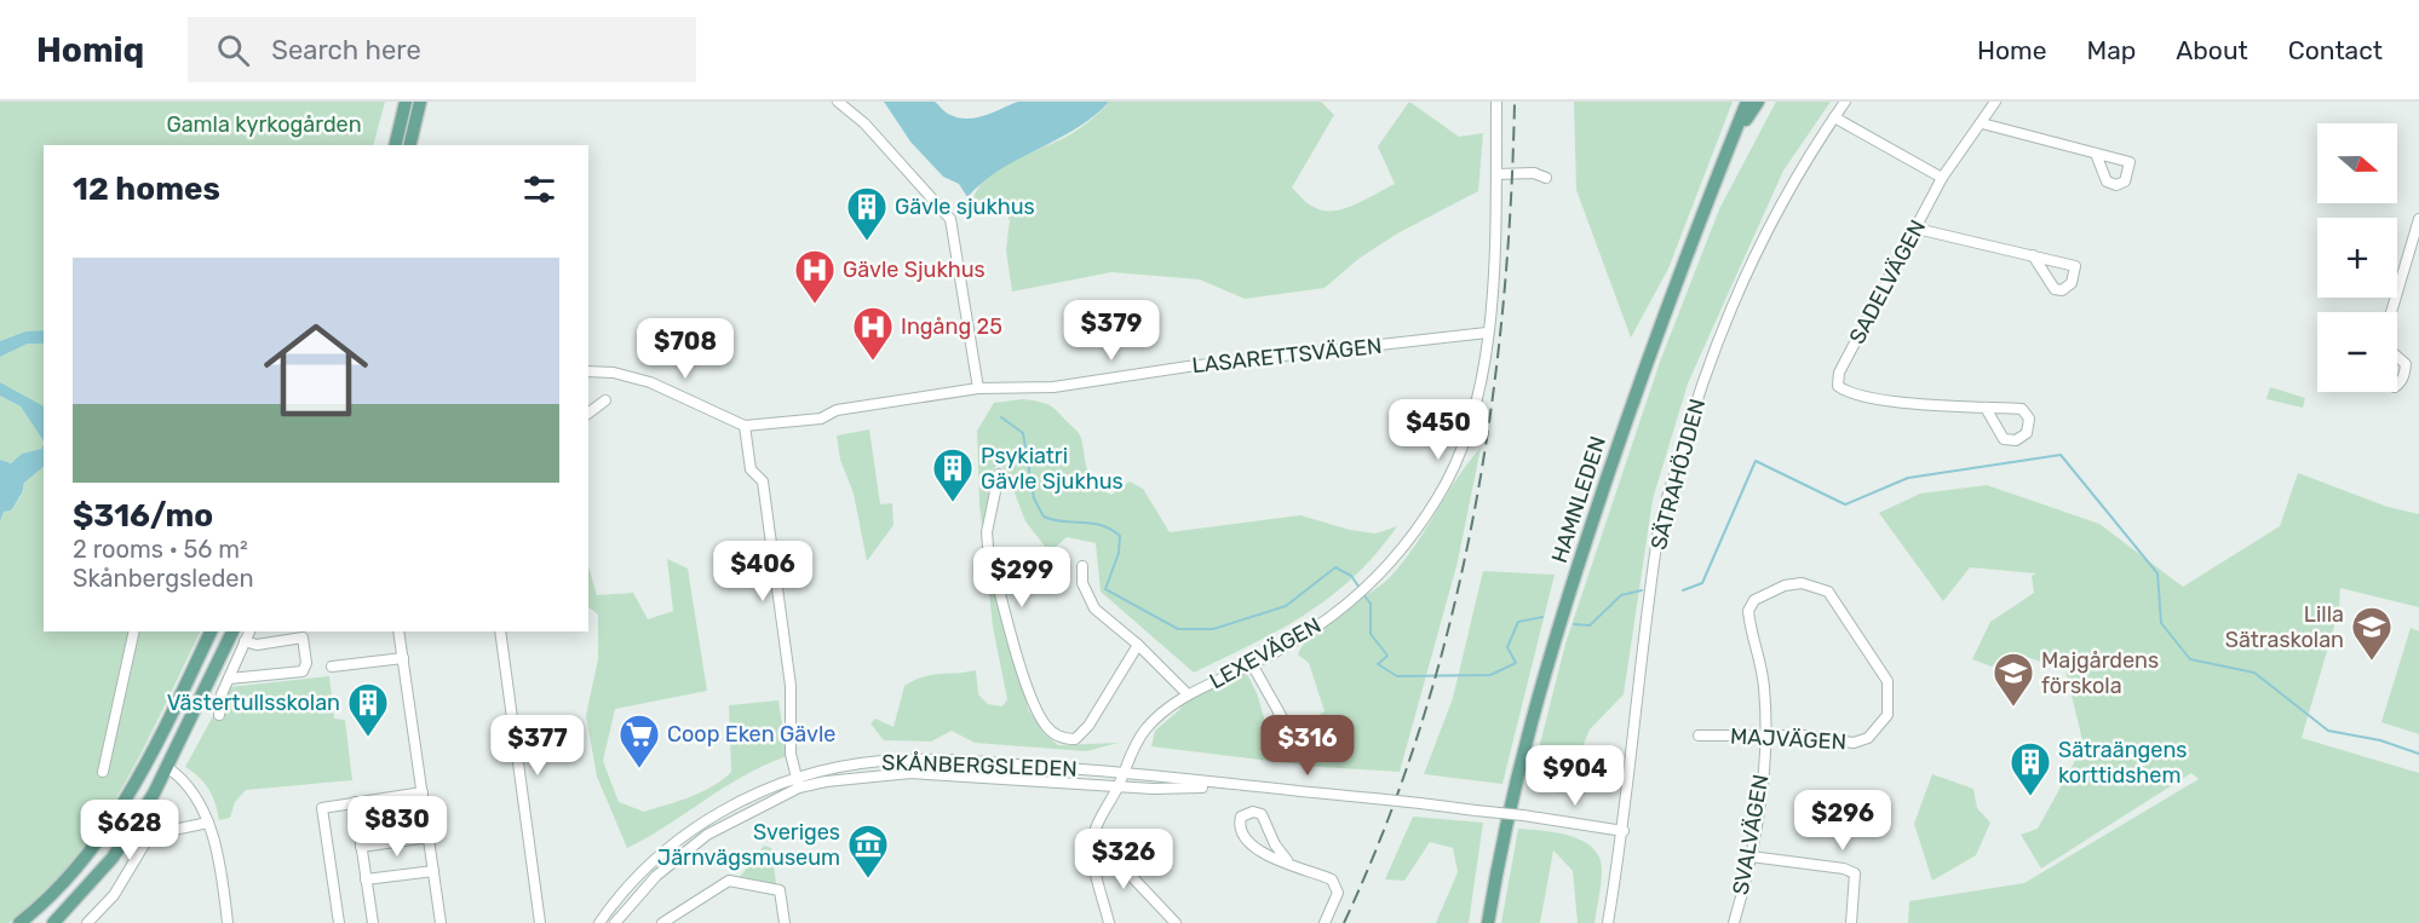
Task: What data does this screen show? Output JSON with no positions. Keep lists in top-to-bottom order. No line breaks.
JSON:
{"streets":{"main road":["HAMNLEDEN"],"street":["SADELVÄGEN","LASARETTSVÄGEN","SÄTRAHÖJDEN","LEXEVÄGEN","MAJVÄGEN","SKÅNBERGSLEDEN","SVALVÄGEN"]},"crossings":[["LASARETTSVÄGEN","LEXEVÄGEN"],["SÄTRAHÖJDEN","SKÅNBERGSLEDEN"],["LEXEVÄGEN","SKÅNBERGSLEDEN"],["MAJVÄGEN","SVALVÄGEN"]],"parks":["Gamla kyrkogården"],"places":{"building":["Gävle sjukhus","Psykiatri Gävle Sjukhus","Västertullsskolan","Sätraängens korttidshem"],"hospital":["Gävle Sjukhus","Ingång 25"],"school or university":["Lilla Sätraskolan","Majgårdens förskola"],"supermarket":["Coop Eken Gävle"],"museum":["Sveriges Järnvägsmuseum"]},"north":"right","page":{"header":"Homiq","search":"Search here","nav":["Home","Map","About","Contact"],"map_buttons":["+","−"],"heading":"12 homes","list":[{"name":"$316/mo","note":"2 rooms · 56 m² · Skånbergsleden"}],"price":["$379","$708","$450","$406","$299","$377","$316","$904","$296","$830","$628","$326"]}}
